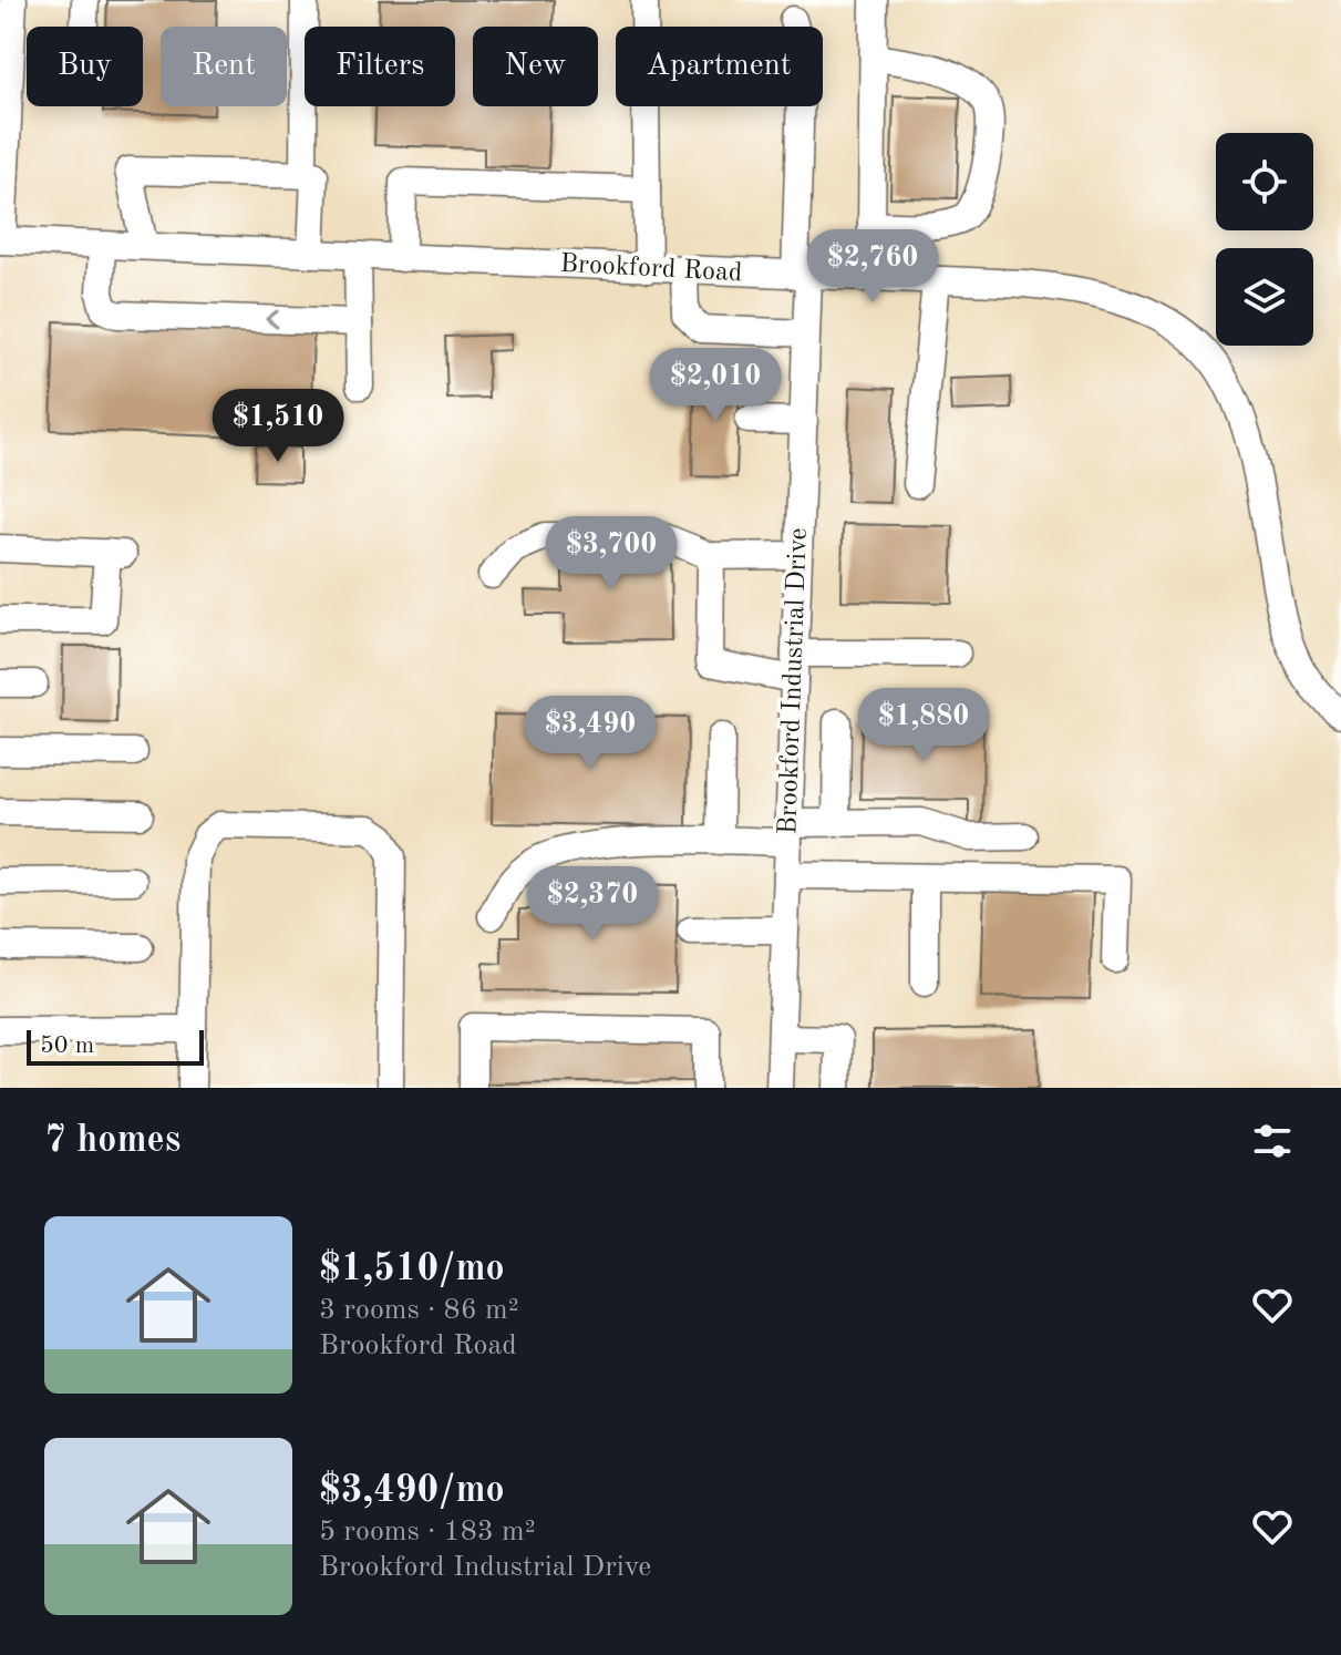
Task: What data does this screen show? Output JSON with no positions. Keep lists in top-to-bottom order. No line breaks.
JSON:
{"streets":{"street":["Brookford Road","Brookford Industrial Drive"]},"crossings":[["Brookford Road","Brookford Industrial Drive"]],"scale_bar":"50 m","page":{"chip":["Buy","Rent","Filters","New","Apartment"],"price":["$2,760","$2,010","$1,510","$3,700","$1,880","$3,490","$2,370"],"scale":"50 m","heading":"7 homes","list":[{"name":"$1,510/mo","note":"3 rooms · 86 m² · Brookford Road"},{"name":"$3,490/mo","note":"5 rooms · 183 m² · Brookford Industrial Drive"}]}}
